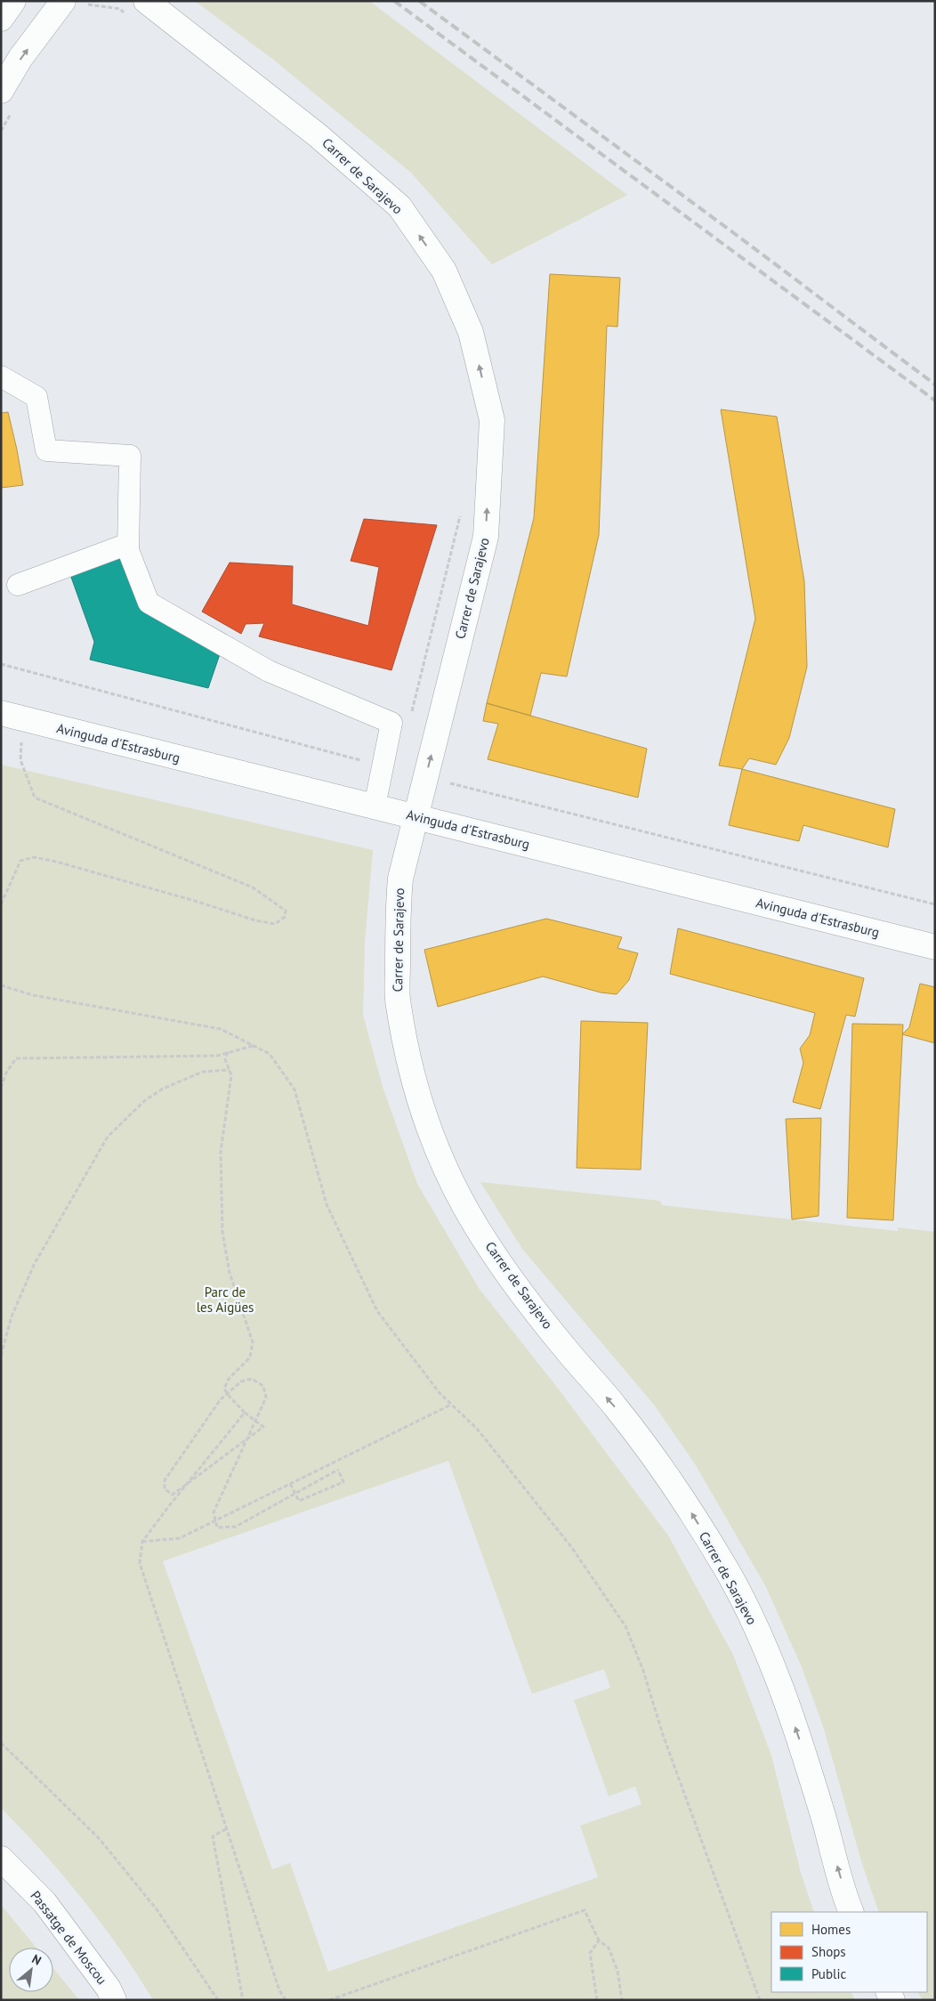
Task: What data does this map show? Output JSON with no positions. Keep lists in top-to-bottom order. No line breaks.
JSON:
{"streets":{"street":["Carrer de Sarajevo","Avinguda d'Estrasburg","Passatge de Moscou"]},"crossings":[["Carrer de Sarajevo","Avinguda d'Estrasburg"]],"one_way":["Carrer de Sarajevo"],"parks":["Parc de les Aigües"],"legend":["Homes","Shops","Public"],"north":"top right"}
